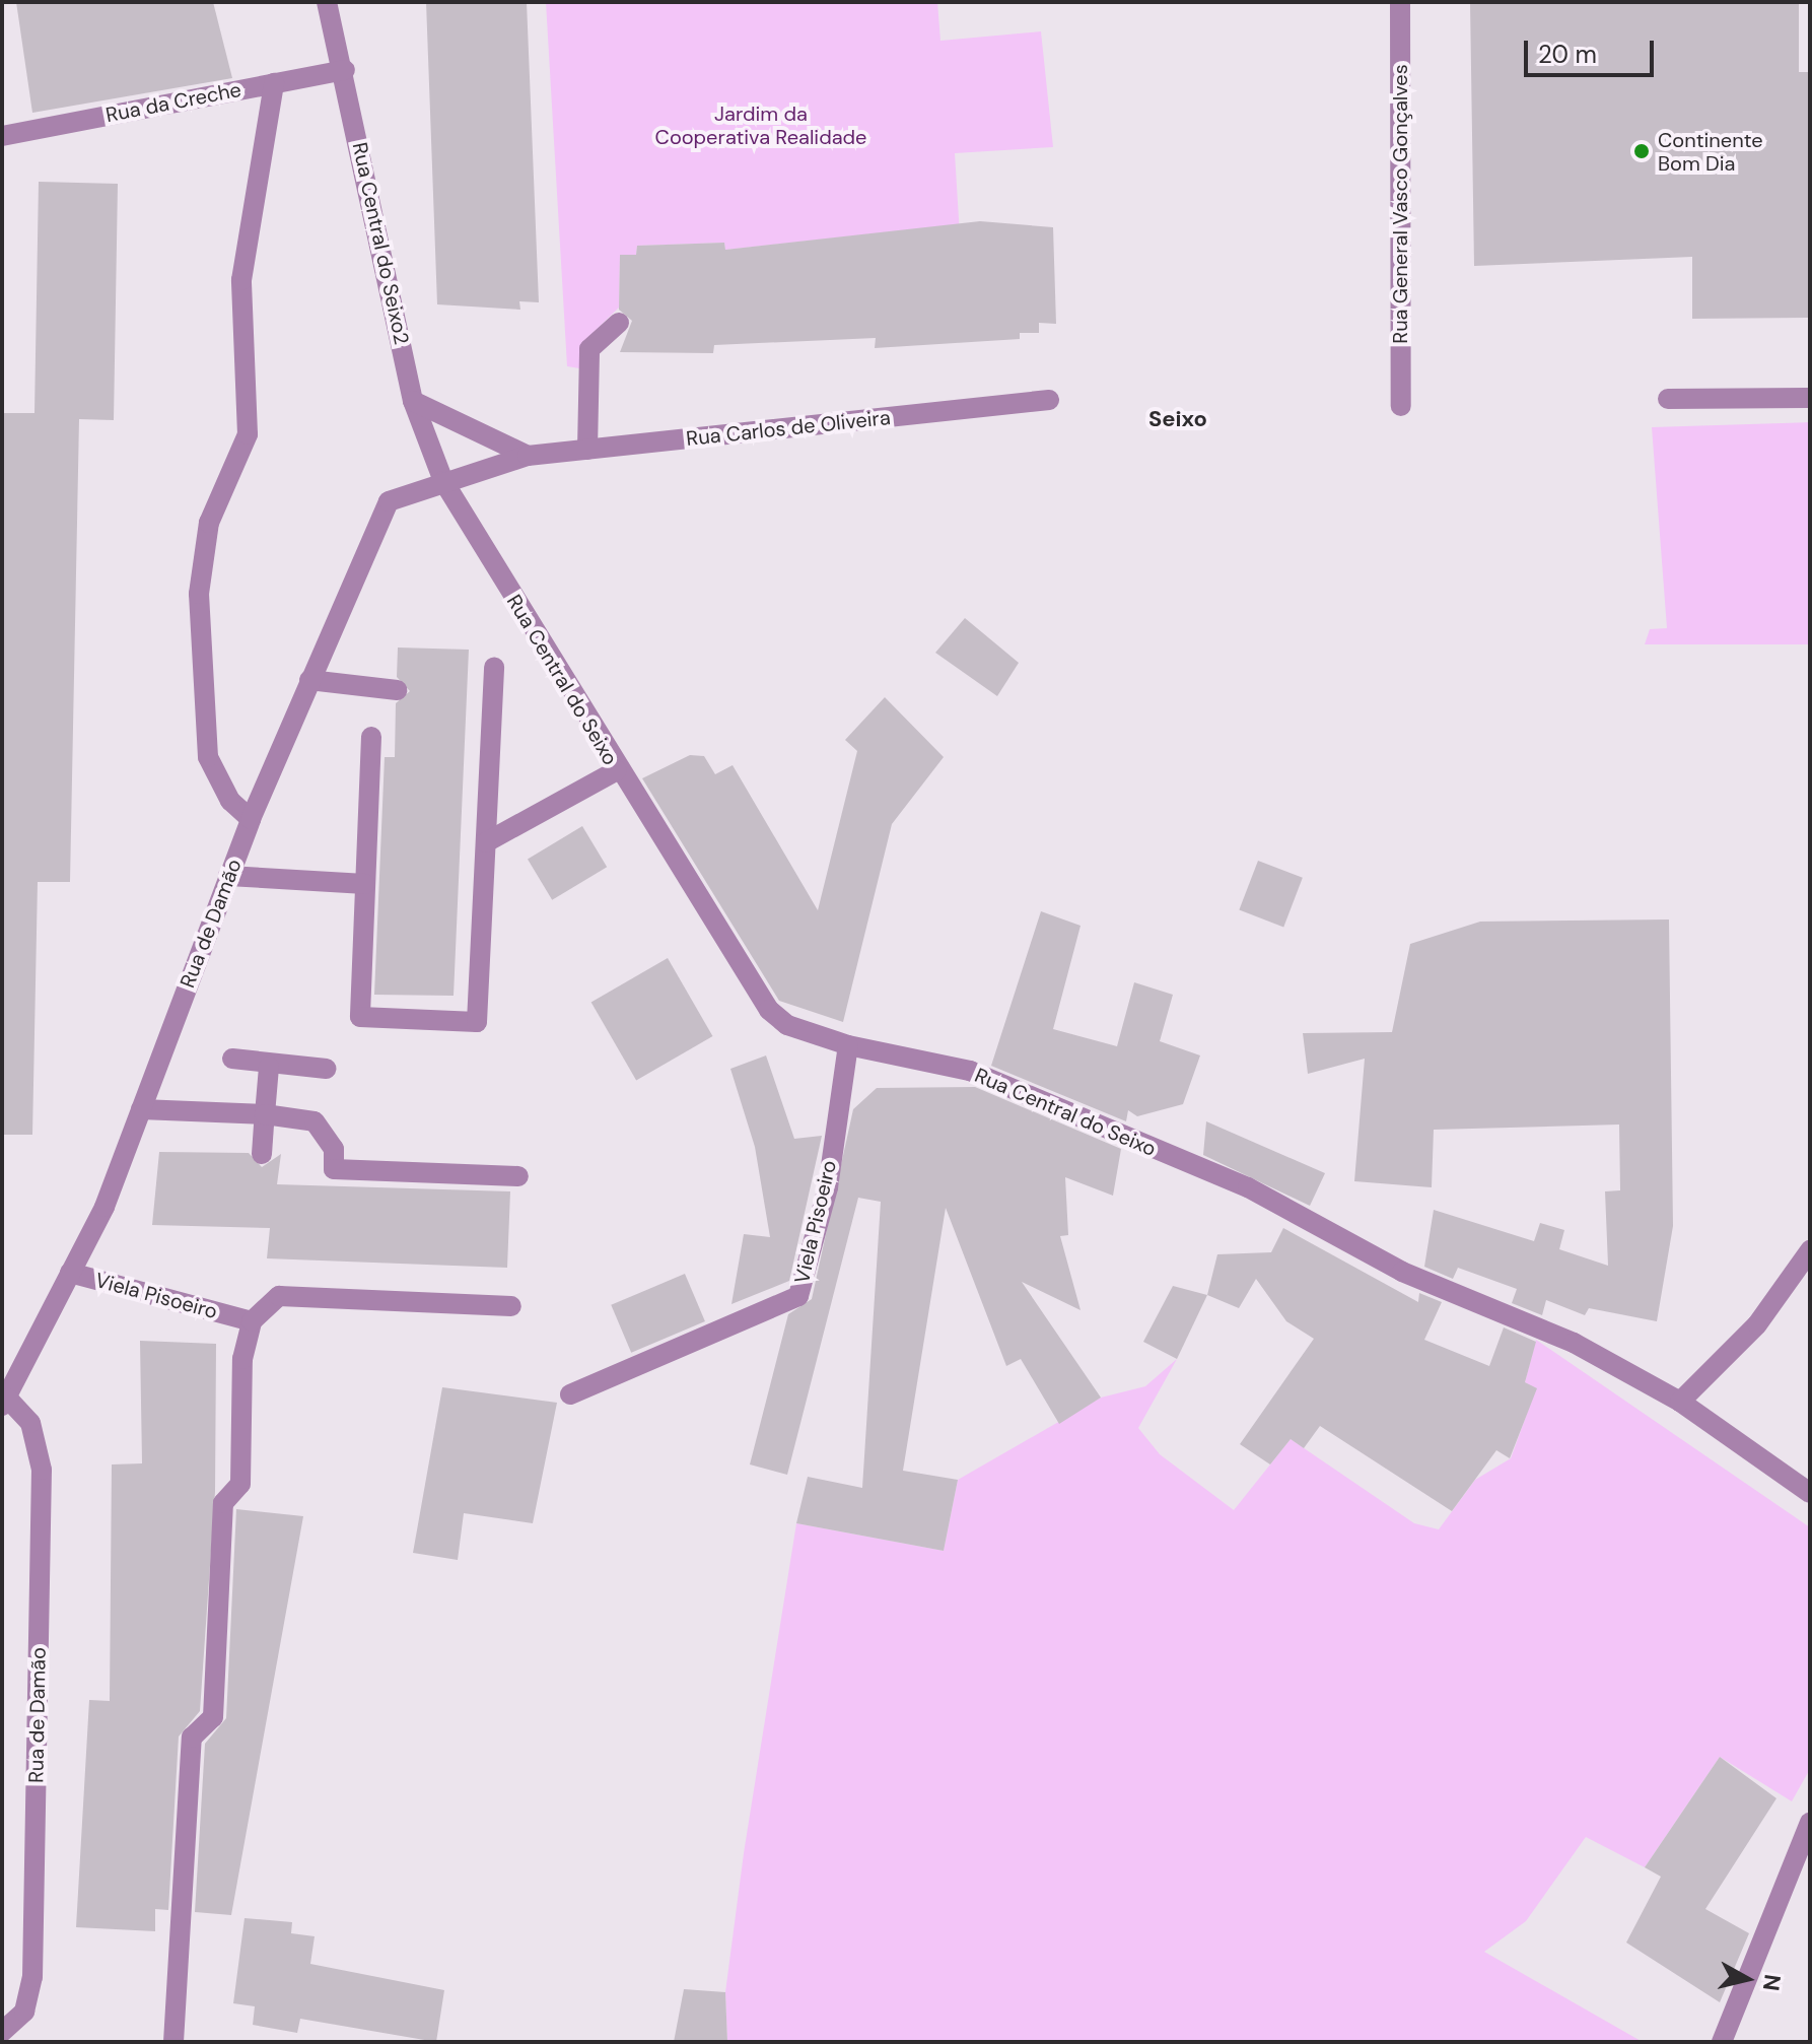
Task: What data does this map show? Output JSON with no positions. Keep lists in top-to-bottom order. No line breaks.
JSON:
{"streets":{"street":["Rua da Creche","Rua General Vasco Gonçalves","Rua Central do Seixo2","Rua Carlos de Oliveira","Rua Central do Seixo","Rua de Damão","Viela Pisoeiro"]},"crossings":[["Rua da Creche","Rua Central do Seixo2"],["Rua Central do Seixo2","Rua Carlos de Oliveira"],["Rua Central do Seixo2","Rua Central do Seixo"],["Rua Central do Seixo2","Rua de Damão"],["Rua Carlos de Oliveira","Rua Central do Seixo"],["Rua Carlos de Oliveira","Rua de Damão"],["Rua Central do Seixo","Rua de Damão"],["Rua Central do Seixo","Viela Pisoeiro"],["Rua de Damão","Viela Pisoeiro"]],"districts":["Seixo"],"parks":["Jardim da Cooperativa Realidade"],"places":["Continente Bom Dia"],"scale_bar":"20 m","north":"right"}
